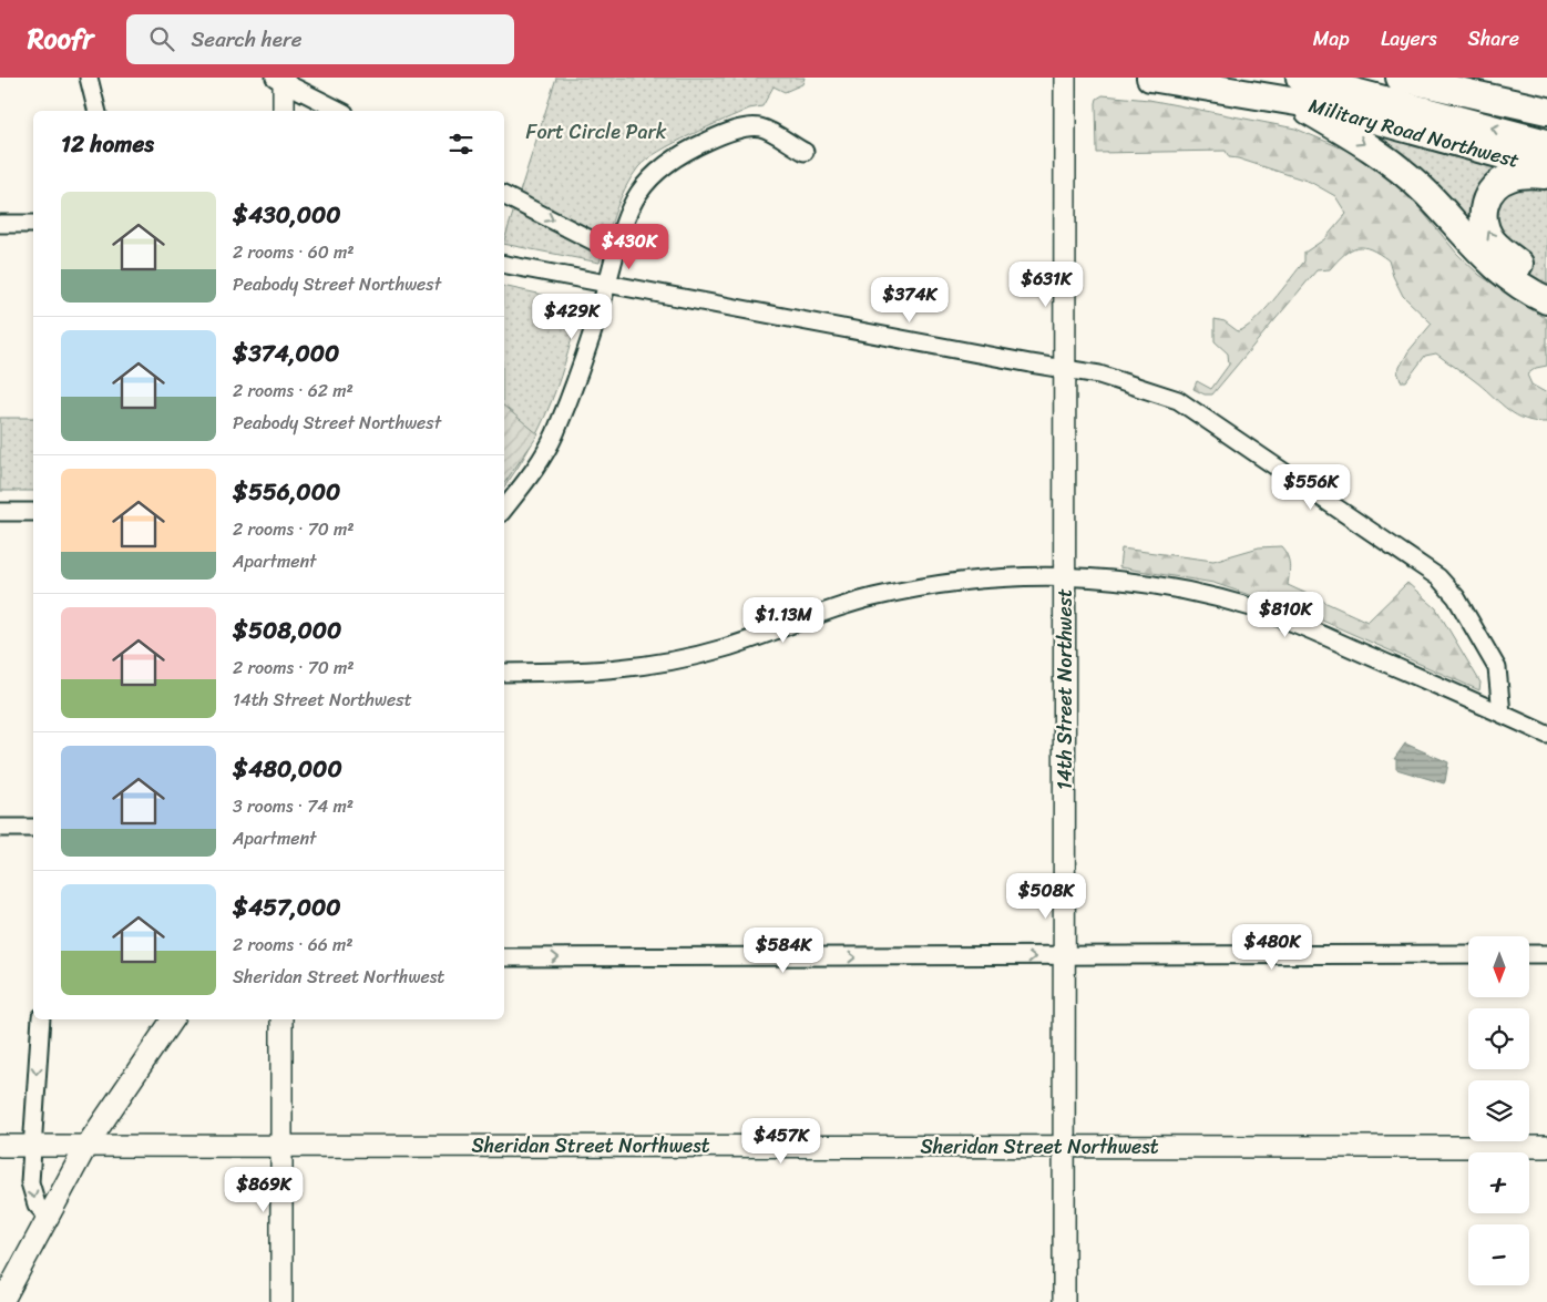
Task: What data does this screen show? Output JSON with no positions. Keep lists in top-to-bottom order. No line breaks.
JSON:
{"streets":{"main road":["Military Road Northwest"],"street":["14th Street Northwest","Sheridan Street Northwest"]},"crossings":[["14th Street Northwest","Sheridan Street Northwest"]],"parks":["Fort Circle Park"],"north":"bottom","page":{"header":"Roofr","search":"Search here","nav":["Map","Layers","Share"],"heading":"12 homes","list":[{"name":"$430,000","note":"2 rooms · 60 m² · Peabody Street Northwest"},{"name":"$374,000","note":"2 rooms · 62 m² · Peabody Street Northwest"},{"name":"$556,000","note":"2 rooms · 70 m² · Apartment"},{"name":"$508,000","note":"2 rooms · 70 m² · 14th Street Northwest"},{"name":"$480,000","note":"3 rooms · 74 m² · Apartment"},{"name":"$457,000","note":"2 rooms · 66 m² · Sheridan Street Northwest"}],"price":["$430K","$631K","$374K","$429K","$556K","$810K","$1.13M","$508K","$480K","$584K","$457K","$869K"],"map_buttons":["+","−"]}}
